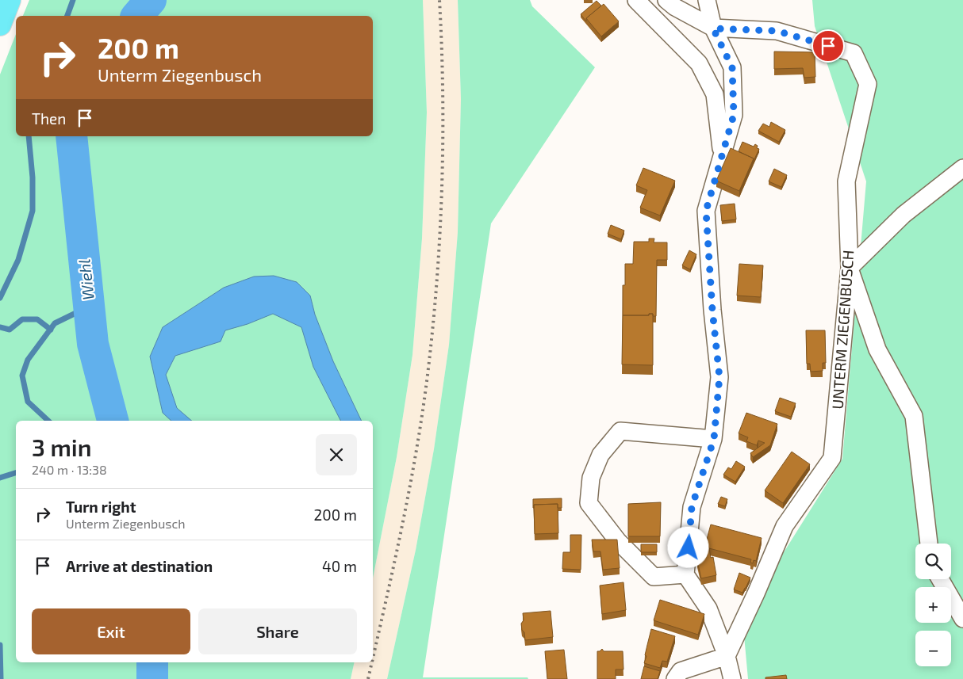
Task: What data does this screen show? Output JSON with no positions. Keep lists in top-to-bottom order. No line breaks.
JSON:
{"streets":{"street":["UNTERM ZIEGENBUSCH"]},"water":["Wiehl"],"page":{"turn":["200 m","Unterm Ziegenbusch"],"then":"Then","heading":["3 min","240 m · 13:38"],"list":[{"name":"Turn right","note":"Unterm Ziegenbusch","value":"200 m"},{"name":"Arrive at destination","value":"40 m"}],"map_buttons":["+","−"],"buttons":["Exit","Share"]}}
